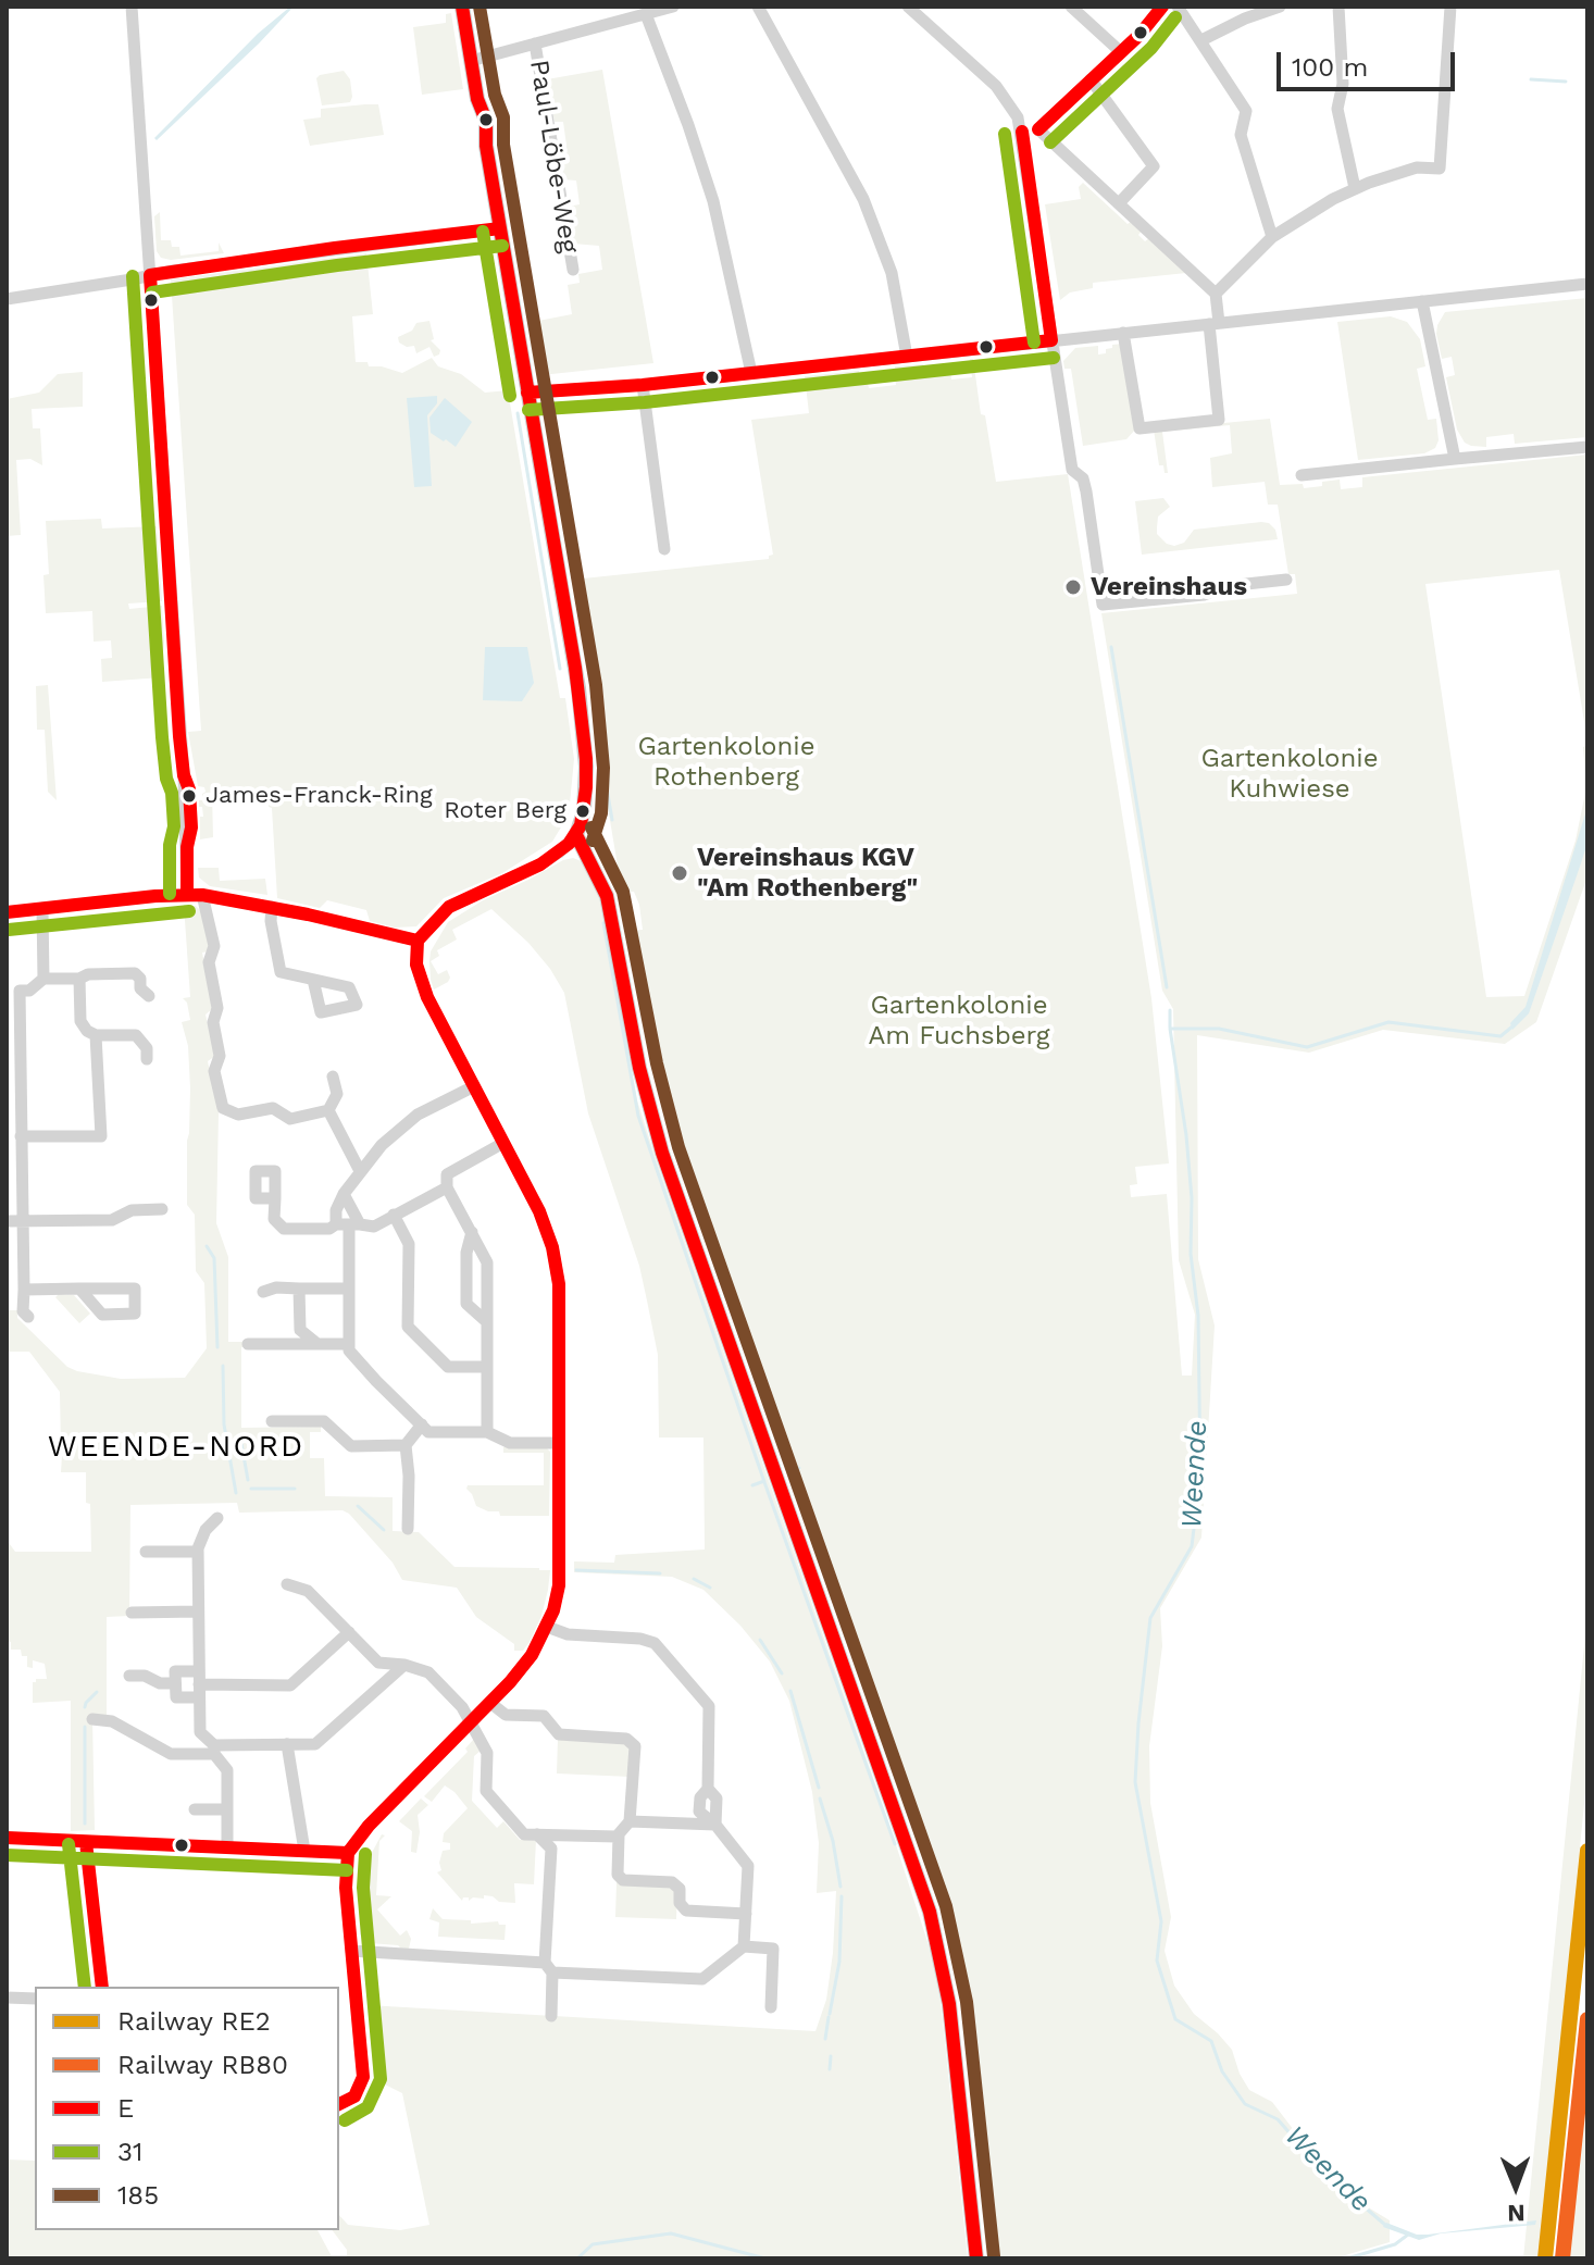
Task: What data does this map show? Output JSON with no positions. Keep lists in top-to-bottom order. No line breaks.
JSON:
{"streets":{"street":["Paul-Löbe-Weg"]},"districts":["WEENDE-NORD"],"water":["Weende"],"parks":["Gartenkolonie Rothenberg","Gartenkolonie Kuhwiese","Gartenkolonie Am Fuchsberg"],"places":["Vereinshaus","James-Franck-Ring","Roter Berg","Vereinshaus KGV \"Am Rothenberg\""],"lines":["transit line E","transit line 185","transit line 31","rail line RE2","rail line RB80"],"legend":["Railway RE2","Railway RB80","E","31","185"],"scale_bar":"100 m","north":"bottom"}
